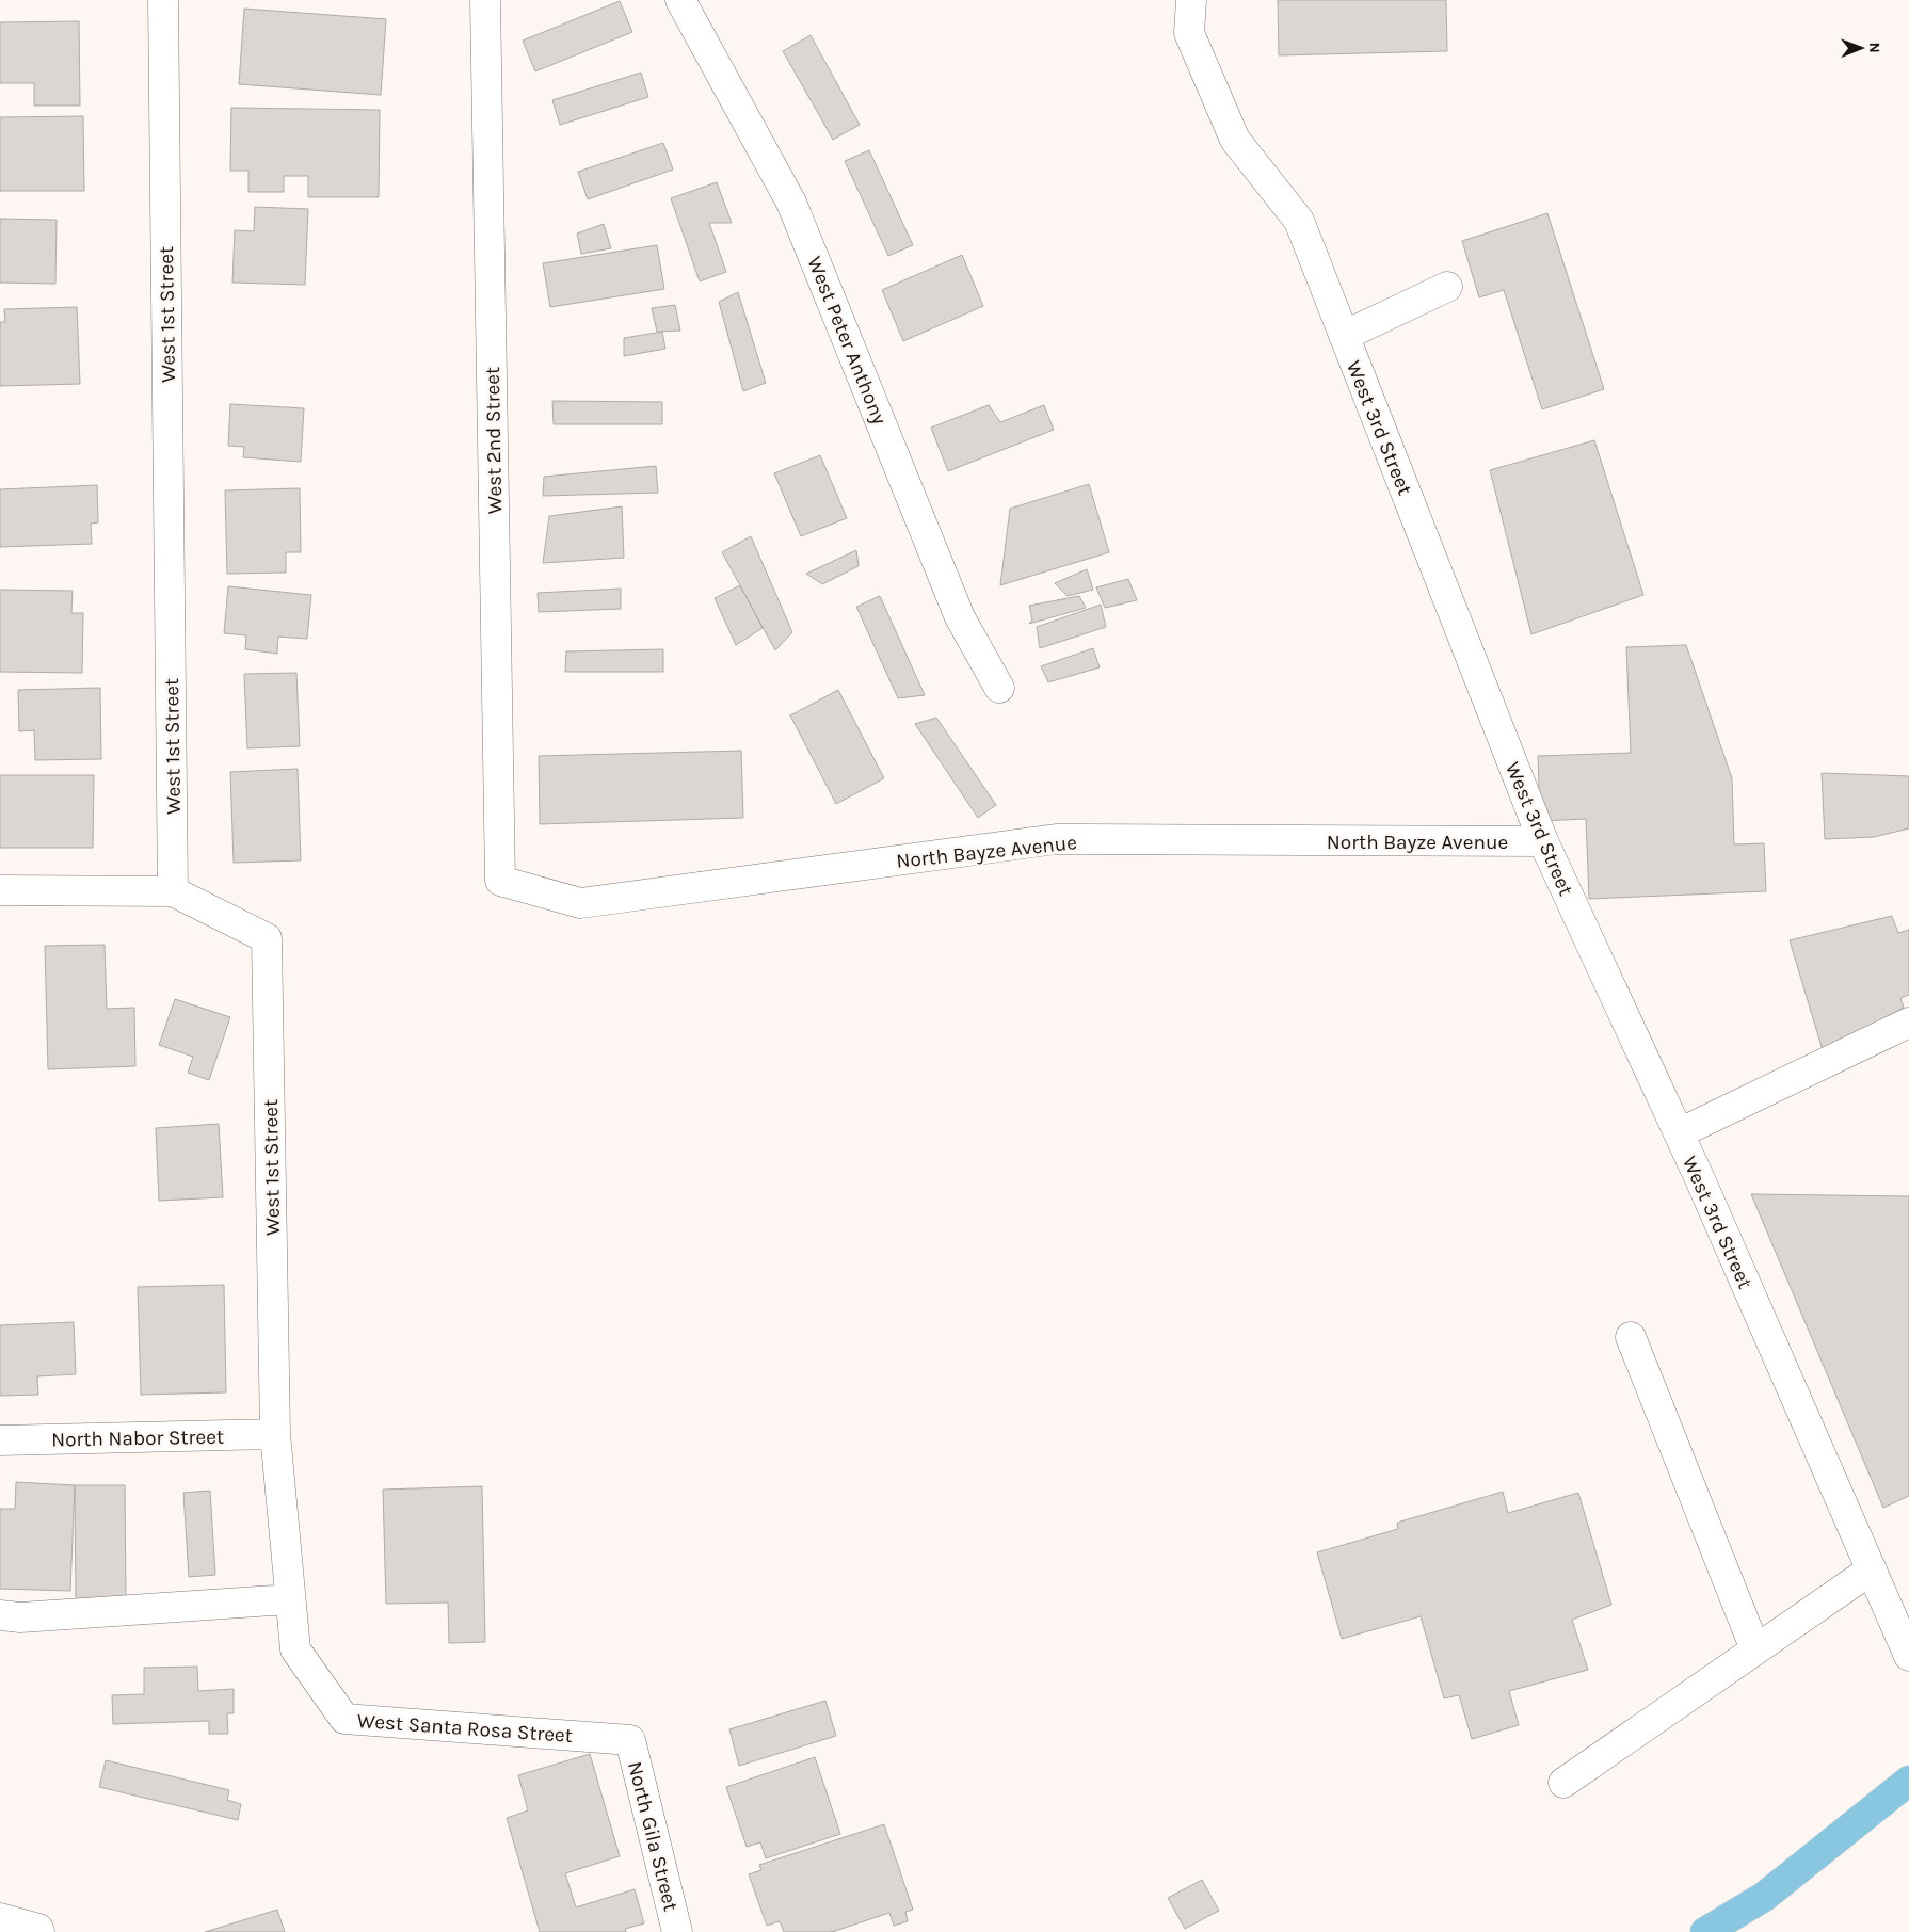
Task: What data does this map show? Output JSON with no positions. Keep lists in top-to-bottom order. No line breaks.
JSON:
{"streets":{"street":["West 1st Street","West Peter Anthony","West 3rd Street","West 2nd Street","North Bayze Avenue","North Nabor Street","West Santa Rosa Street","North Gila Street"]},"crossings":[["West 1st Street","North Nabor Street"],["West 1st Street","West Santa Rosa Street"],["West 3rd Street","North Bayze Avenue"],["West 2nd Street","North Bayze Avenue"],["North Nabor Street","West Santa Rosa Street"],["West Santa Rosa Street","North Gila Street"]],"north":"right"}
